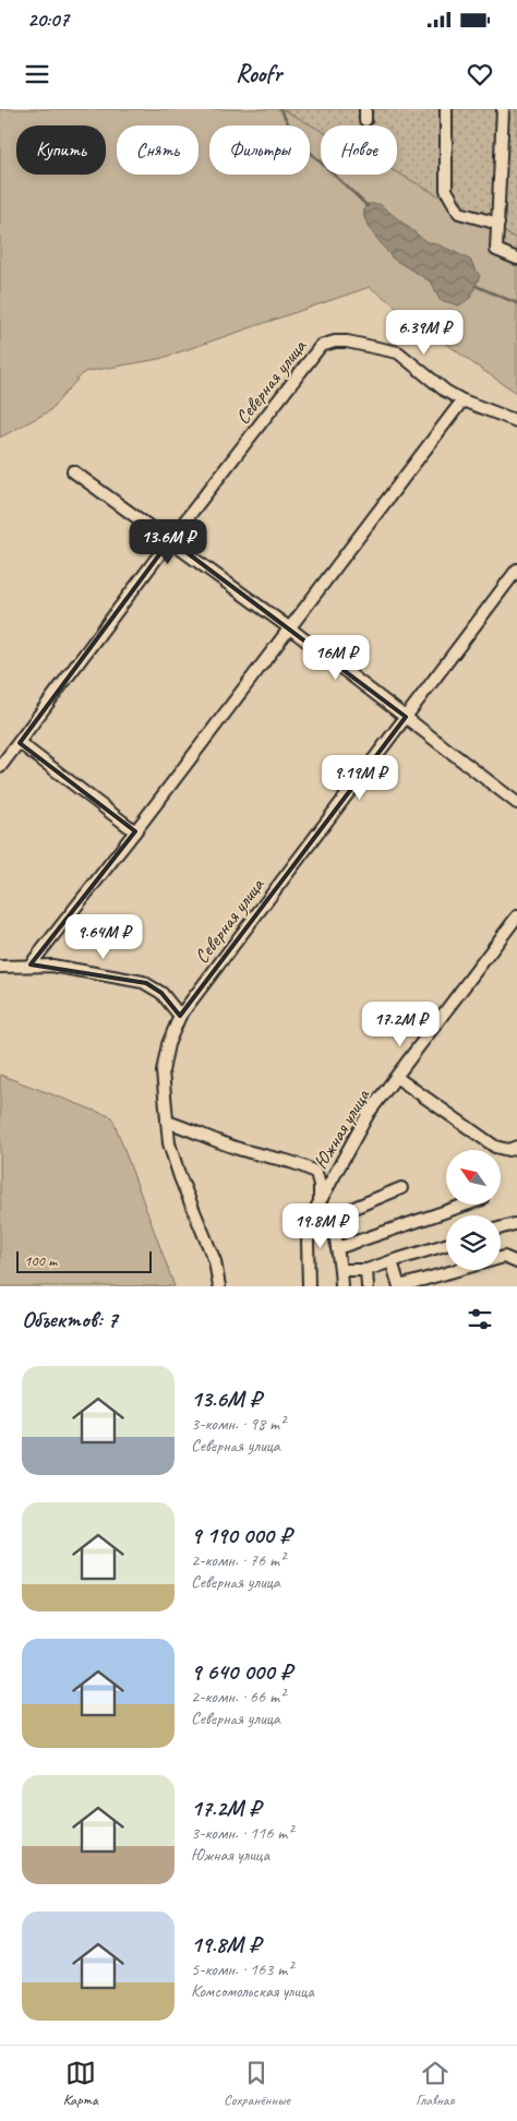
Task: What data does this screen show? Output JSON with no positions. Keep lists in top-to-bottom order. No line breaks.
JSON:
{"streets":{"street":["Северная улица","Южная улица"]},"scale_bar":"100 m","north":"top left","page":{"status":"20:07","header":"Roofr","chip":["Купить","Снять","Фильтры","Новое"],"price":["6.39M ₽","13.6M ₽","16M ₽","9.19M ₽","9.64M ₽","17.2M ₽","19.8M ₽"],"scale":"100 m","heading":"Объектов: 7","list":[{"name":"13.6M ₽","note":"3-комн. · 98 m² · Северная улица"},{"name":"9 190 000 ₽","note":"2-комн. · 76 m² · Северная улица"},{"name":"9 640 000 ₽","note":"2-комн. · 66 m² · Северная улица"},{"name":"17.2M ₽","note":"3-комн. · 116 m² · Южная улица"},{"name":"19.8M ₽","note":"5-комн. · 163 m² · Комсомольская улица"}],"tabs":["Карта","Сохранённые","Главная"]}}
